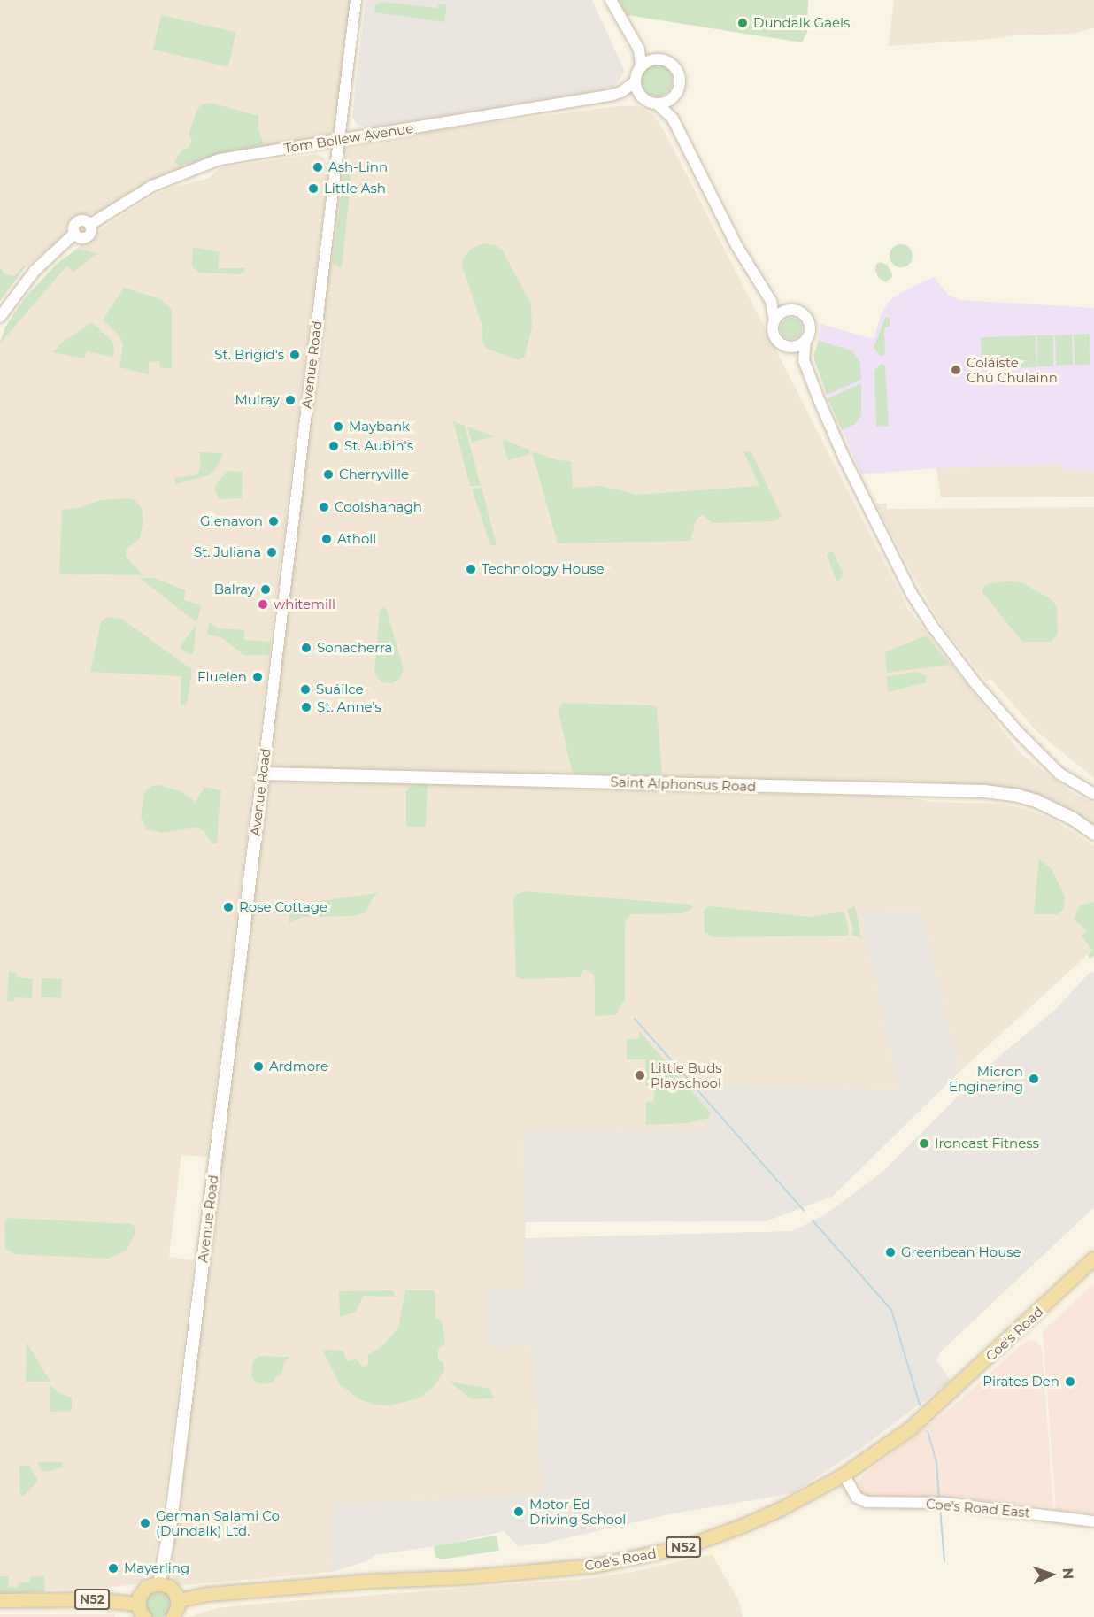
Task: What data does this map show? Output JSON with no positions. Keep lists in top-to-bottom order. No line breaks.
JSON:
{"streets":{"main road":["Avenue Road","Saint Alphonsus Road","Coe's Road","N52"],"street":["Tom Bellew Avenue","Coe's Road East"]},"crossings":[["Tom Bellew Avenue","Avenue Road"],["Avenue Road","Saint Alphonsus Road"],["Coe's Road","Coe's Road East"]],"places":["Dundalk Gaels","Ash-Linn","Little Ash","St. Brigid's","Coláiste Chú Chulainn","Mulray","Maybank","St. Aubin's","Cherryville","Coolshanagh","Glenavon","Atholl","St. Juliana","Technology House","Balray","whitemill","Sonacherra","Fluelen","Suáilce","St. Anne's","Rose Cottage","Ardmore","Little Buds Playschool","Micron Enginering","Ironcast Fitness","Greenbean House","Pirates Den","Motor Ed Driving School","German Salami Co (Dundalk) Ltd.","Mayerling"],"north":"right"}
